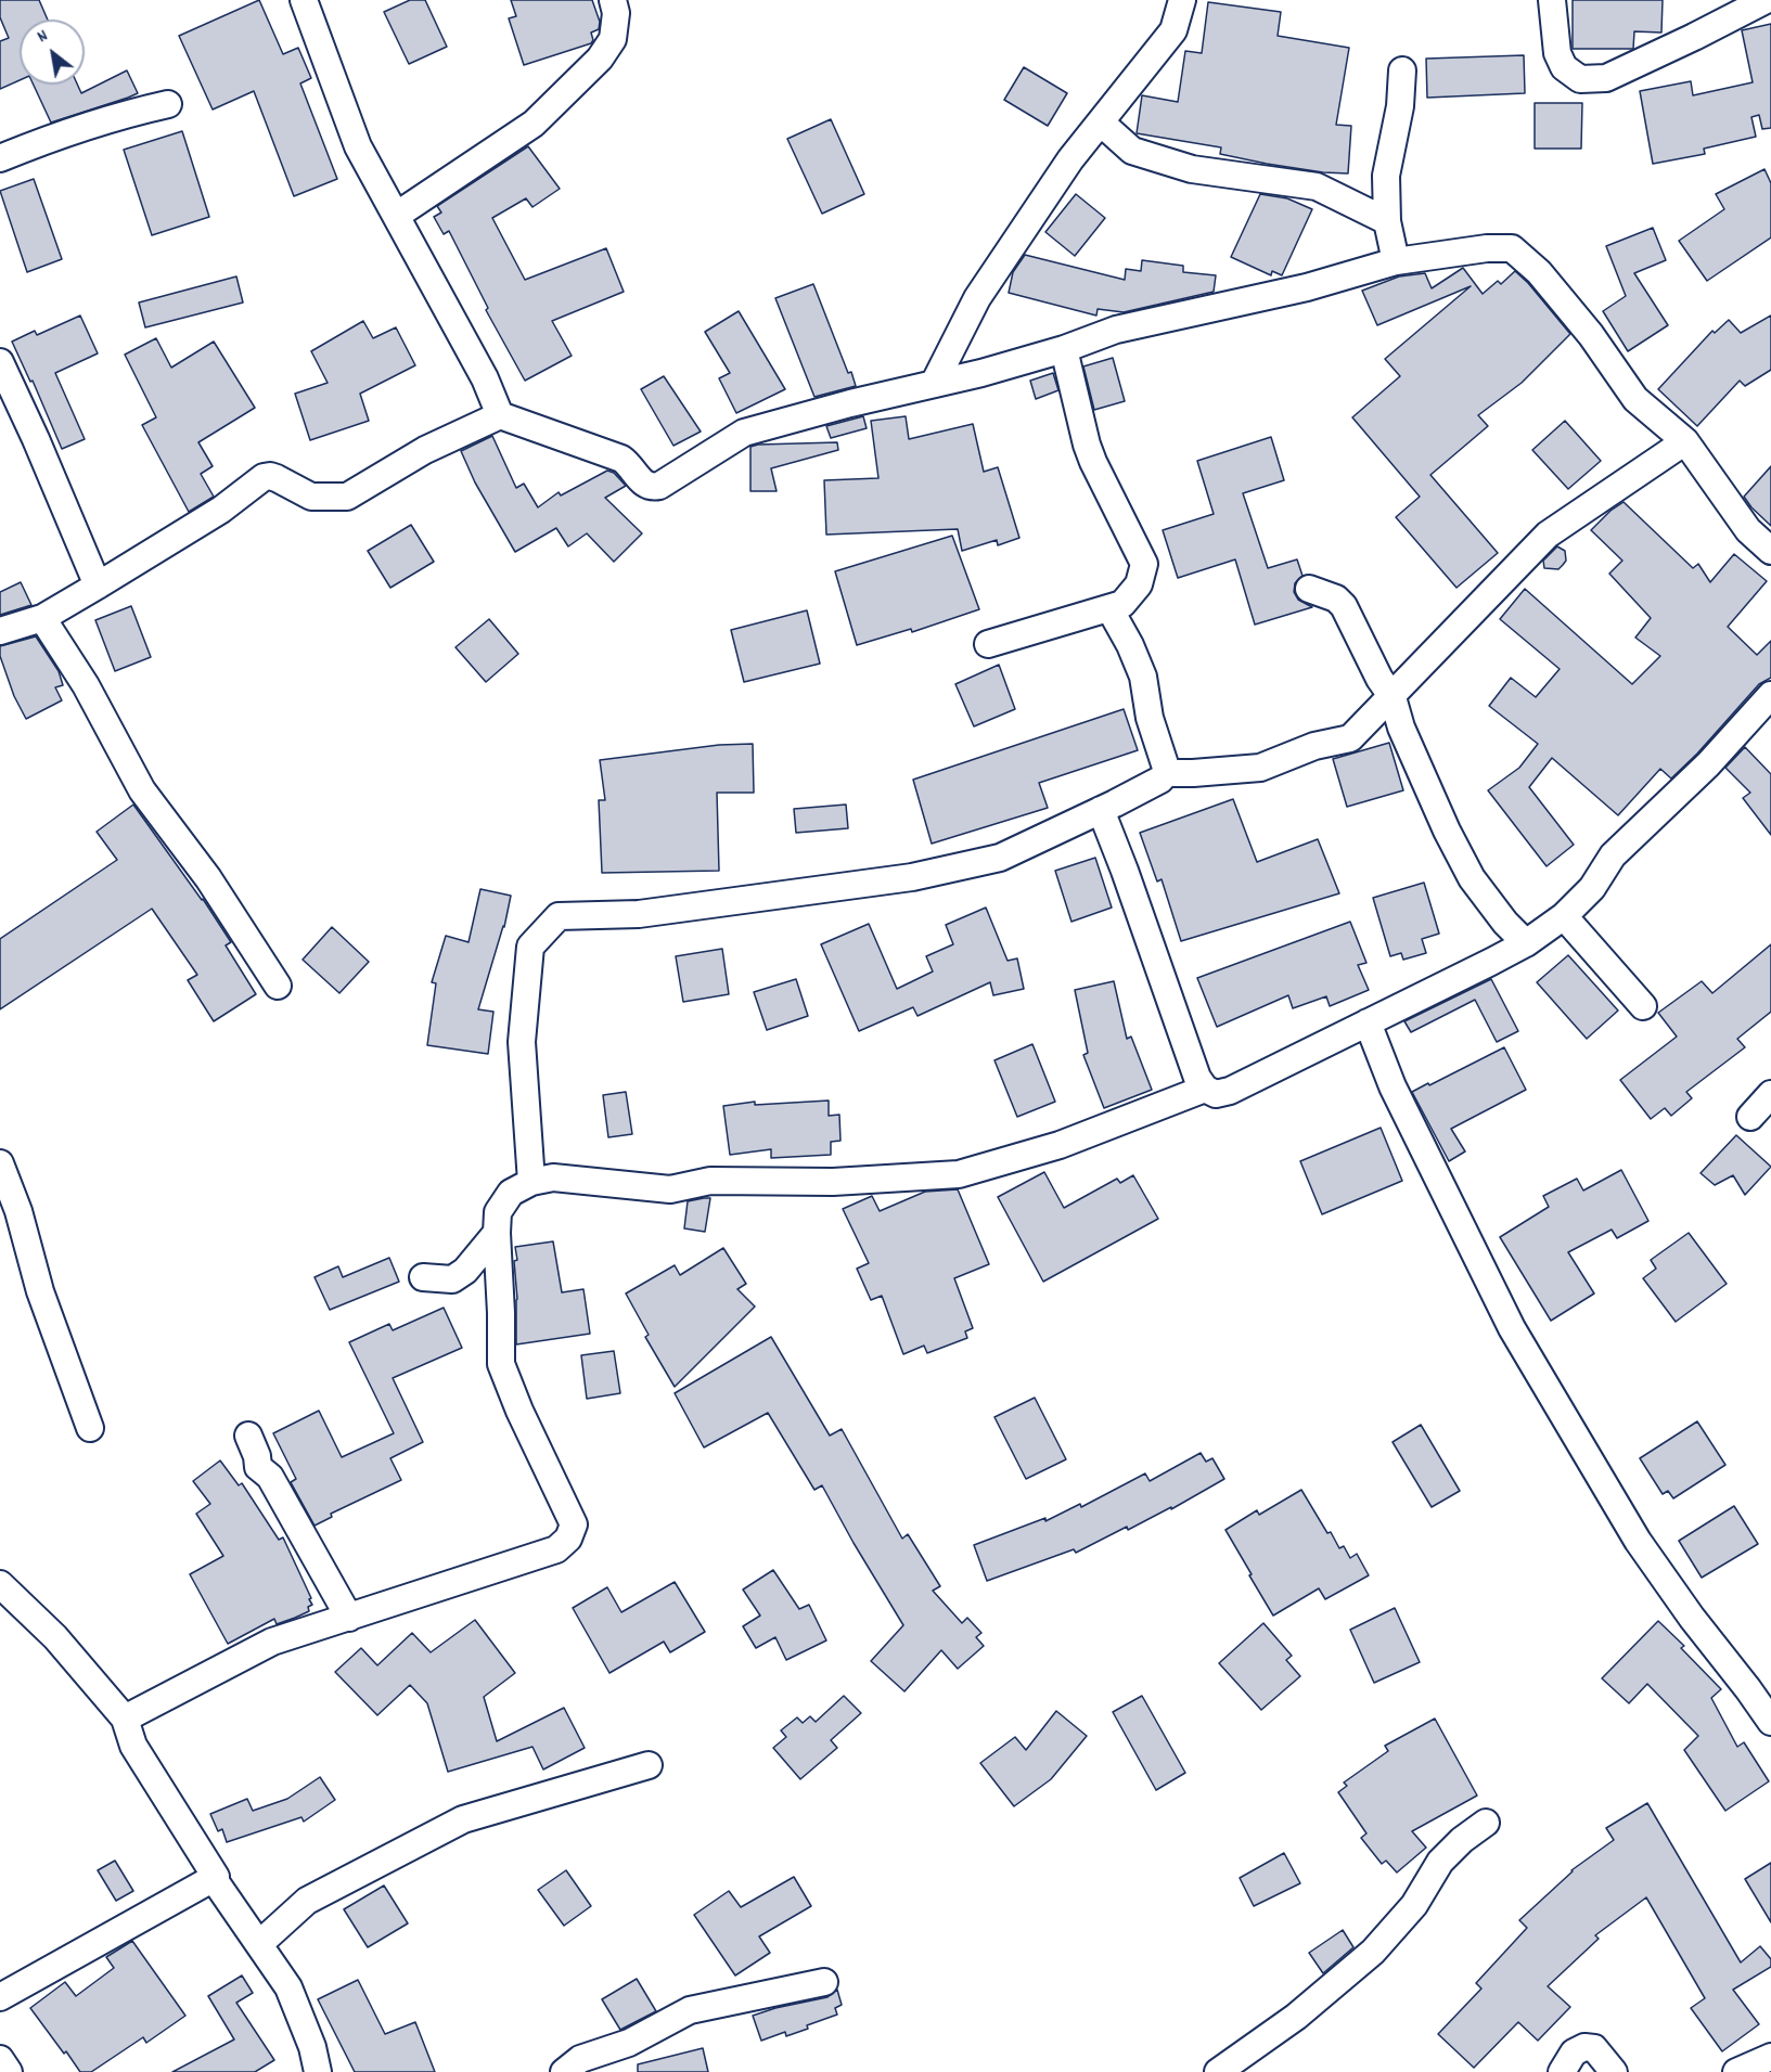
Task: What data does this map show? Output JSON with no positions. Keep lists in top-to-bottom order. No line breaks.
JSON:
{"north":"top left"}
